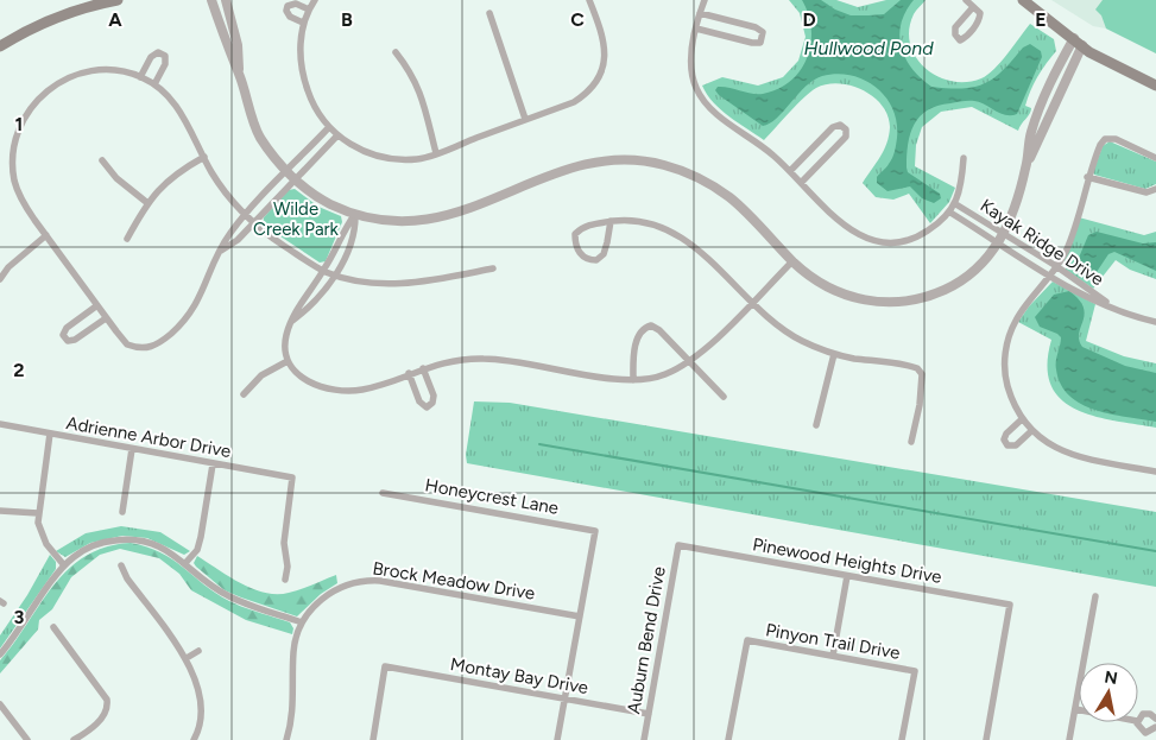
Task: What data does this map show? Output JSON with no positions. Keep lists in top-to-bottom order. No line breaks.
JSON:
{"streets":{"street":["Kayak Ridge Drive","Adrienne Arbor Drive","Honeycrest Lane","Pinewood Heights Drive","Brock Meadow Drive","Auburn Bend Drive","Pinyon Trail Drive","Montay Bay Drive"]},"crossings":[["Honeycrest Lane","Brock Meadow Drive"],["Pinewood Heights Drive","Auburn Bend Drive"],["Auburn Bend Drive","Montay Bay Drive"]],"water":["Hullwood Pond"],"parks":["Wilde Creek Park"],"north":"top","grid":{"columns":["A","B","C","D","E"],"rows":["1","2","3"]}}
